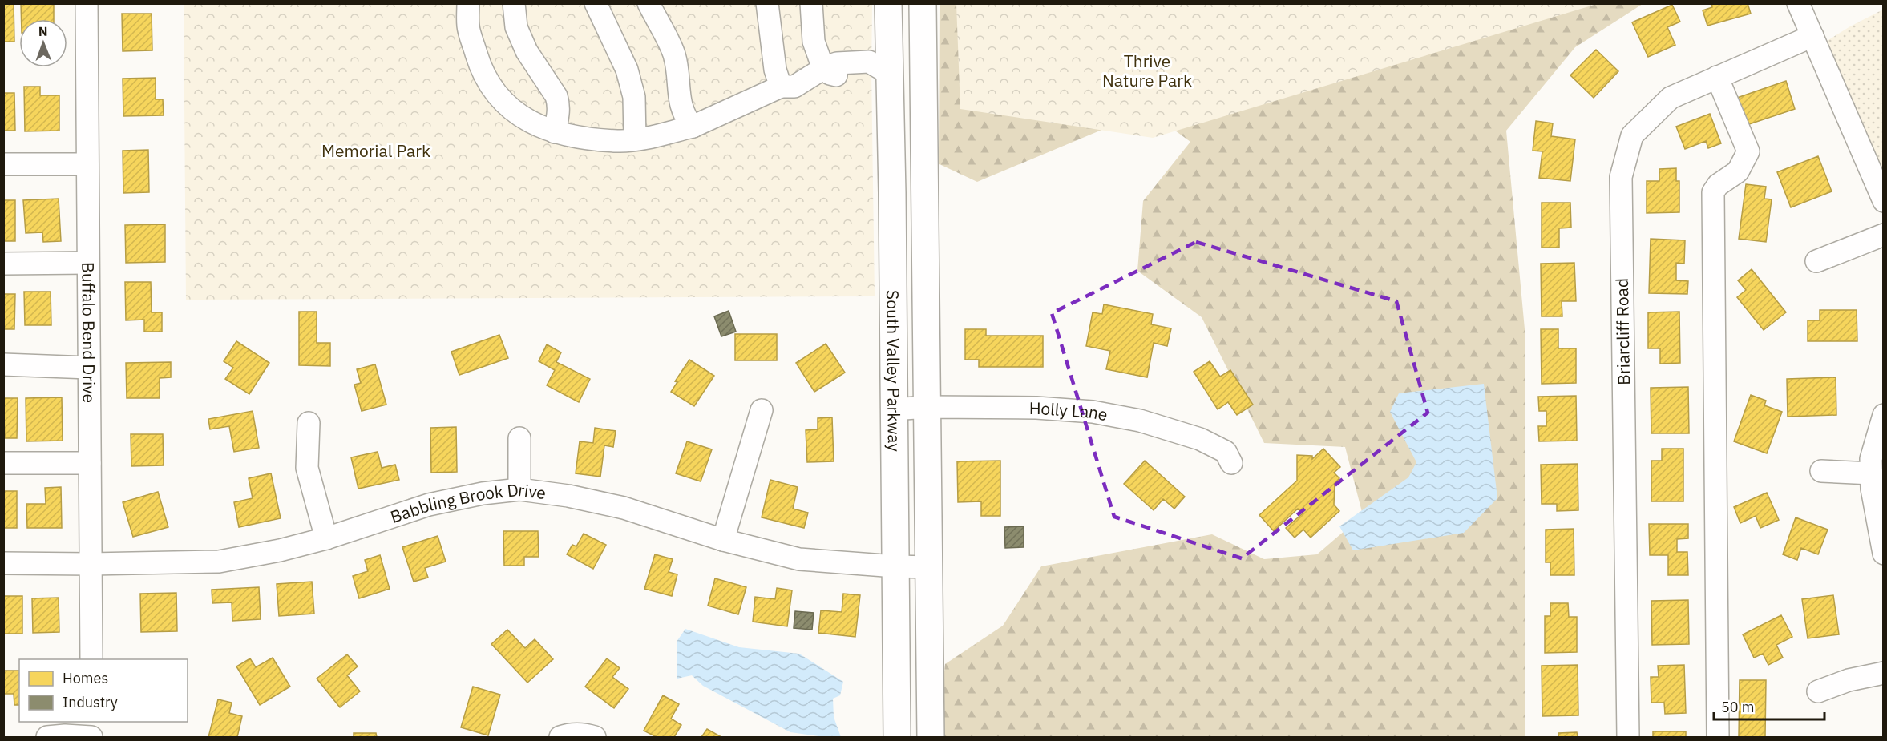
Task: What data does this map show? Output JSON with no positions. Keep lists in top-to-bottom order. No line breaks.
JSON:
{"streets":{"main road":["South Valley Parkway"],"street":["Buffalo Bend Drive","Briarcliff Road","Holly Lane","Babbling Brook Drive"]},"crossings":[["Buffalo Bend Drive","Babbling Brook Drive"],["South Valley Parkway","Holly Lane"],["South Valley Parkway","Babbling Brook Drive"]],"parks":["Thrive Nature Park","Memorial Park"],"legend":["Homes","Industry"],"scale_bar":"50 m","north":"top"}
